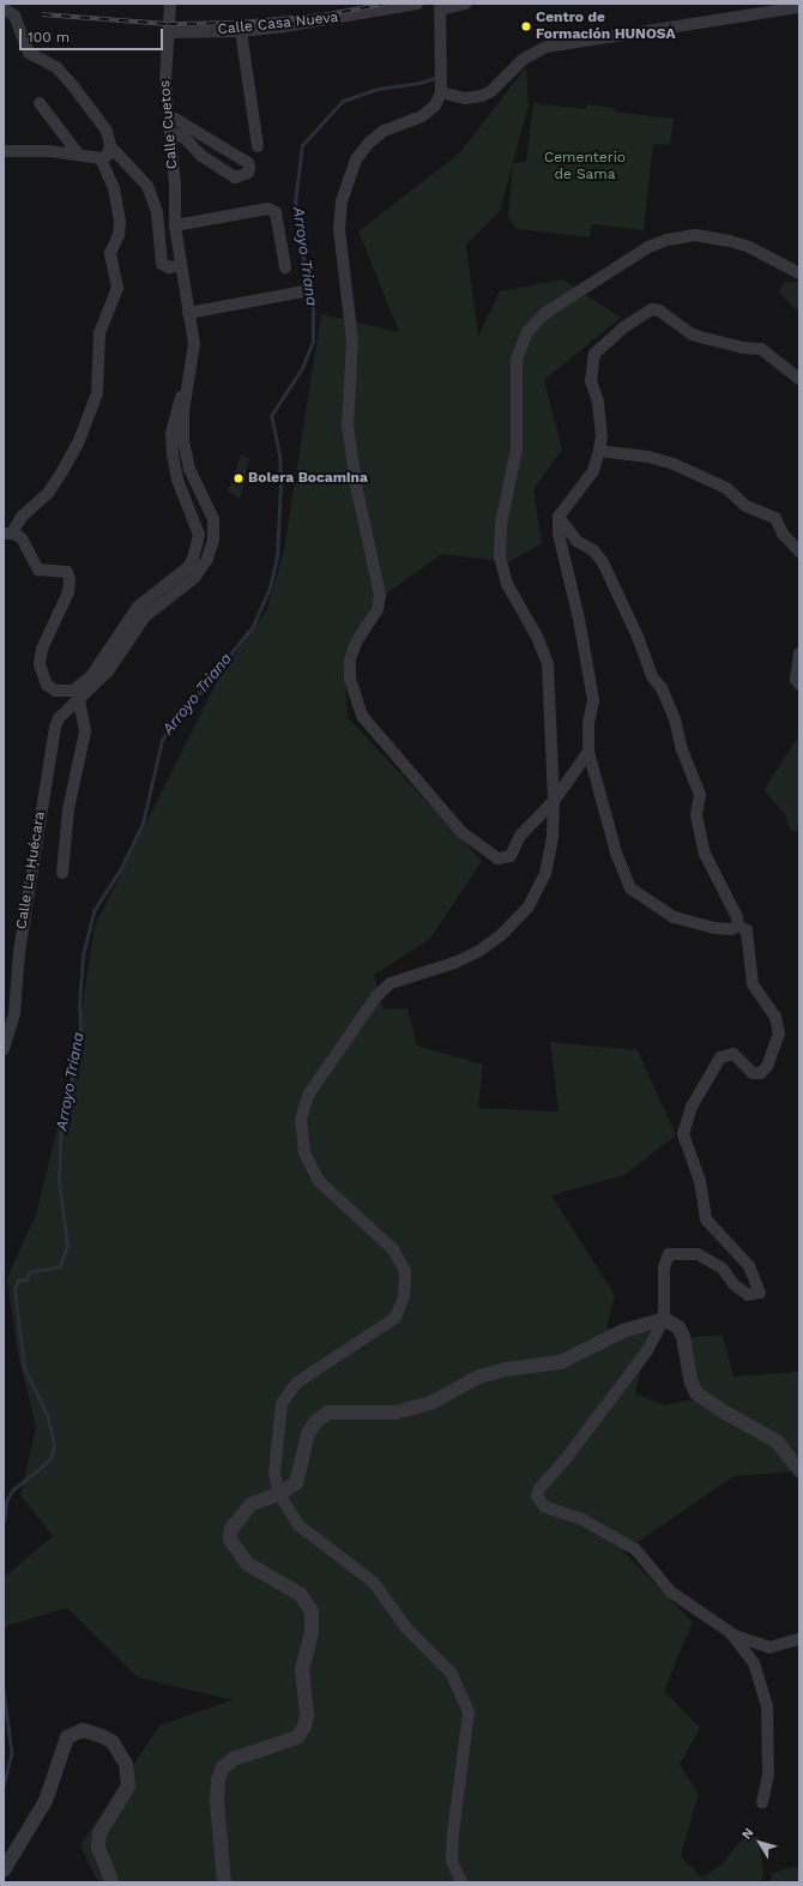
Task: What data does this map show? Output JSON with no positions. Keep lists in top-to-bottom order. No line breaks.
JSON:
{"streets":{"street":["Calle Casa Nueva","Calle Cuetos","Calle La Ḥuécara"]},"crossings":[["Calle Casa Nueva","Calle Cuetos"],["Calle Cuetos","Calle La Ḥuécara"]],"water":["Arroyo Triana"],"parks":["Cementerio de Sama"],"places":["Centro de Formación HUNOSA","Bolera Bocamina"],"scale_bar":"100 m","north":"top left"}
